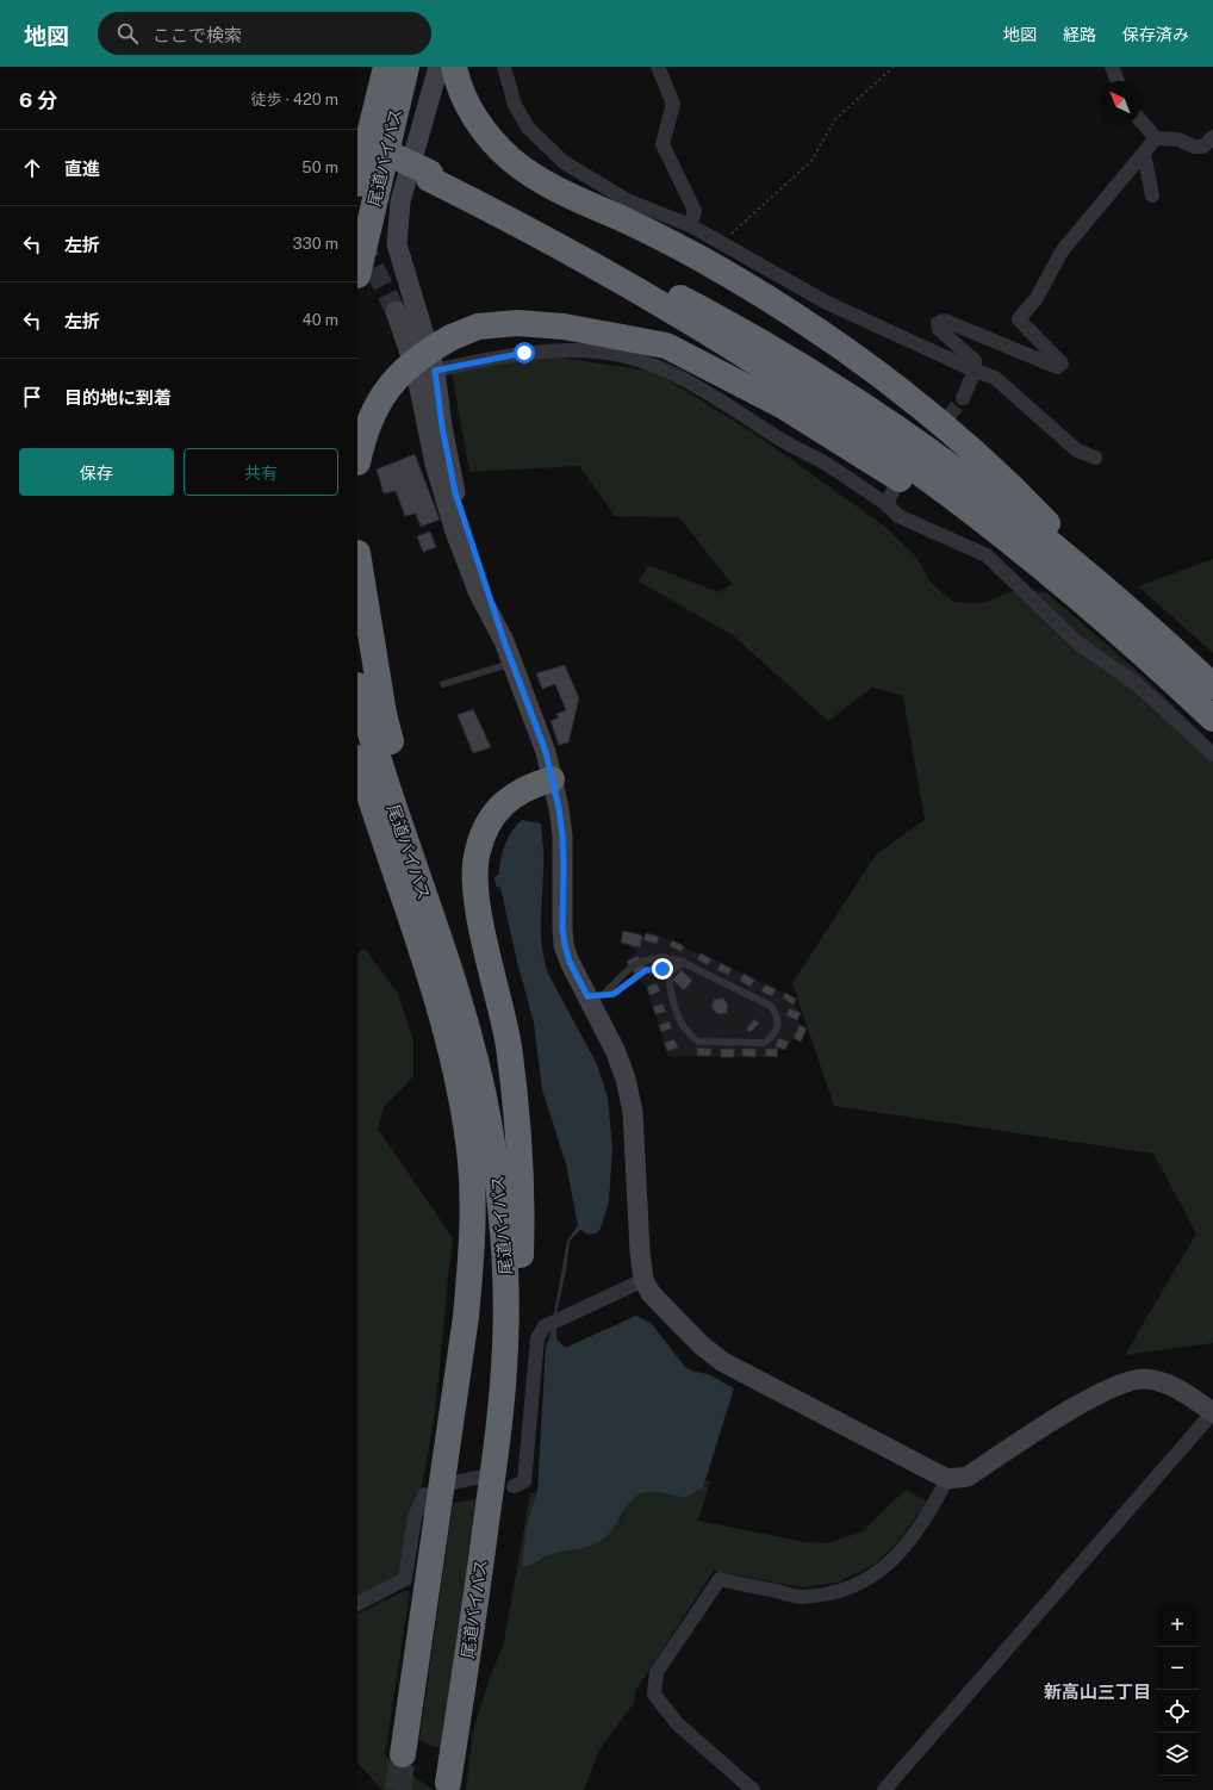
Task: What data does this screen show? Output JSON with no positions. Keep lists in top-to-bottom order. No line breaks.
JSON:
{"streets":{"highway":["尾道バイパス"]},"districts":["新高山三丁目"],"north":"top left","page":{"header":"地図","search":"ここで検索","nav":["地図","経路","保存済み"],"heading":["6 分","徒歩 · 420 m"],"list":[["直進","50 m"],["左折","330 m"],["左折","40 m"],"目的地に到着"],"buttons":["保存","共有"],"map_buttons":["+","−"]}}
